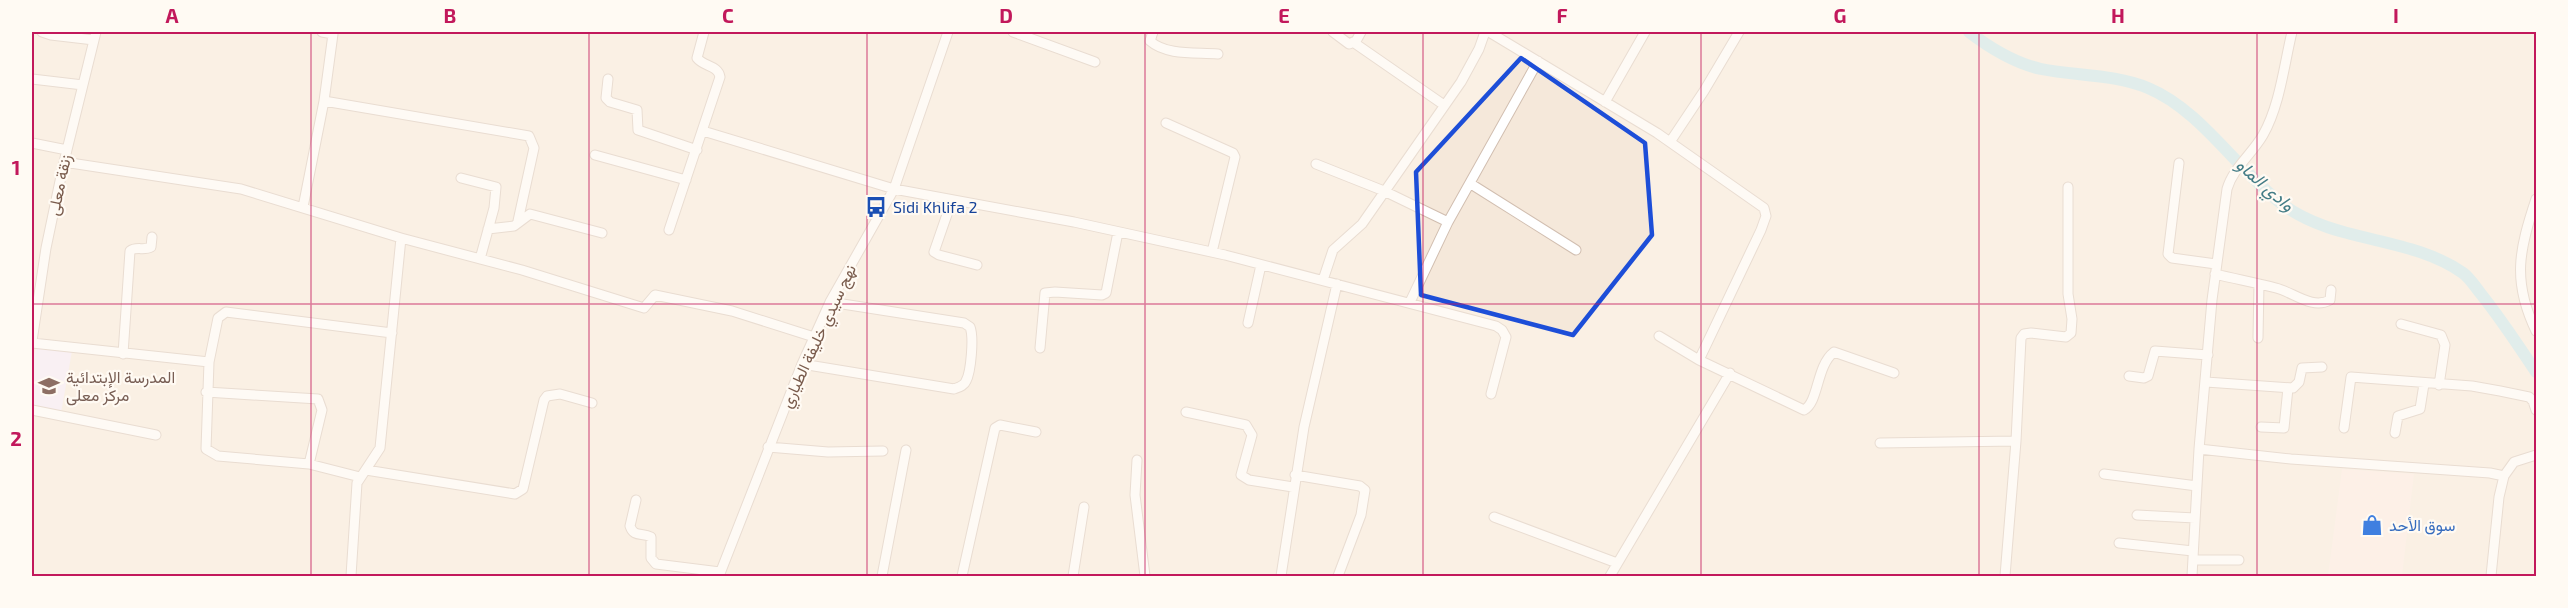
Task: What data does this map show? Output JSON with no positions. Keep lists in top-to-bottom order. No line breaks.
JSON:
{"streets":{"street":["زنقة معلى","نهج سيدي خليفة الطياري"]},"water":["وادي الماو"],"places":{"bus stop":["Sidi Khlifa 2"],"school or university":["المدرسة الإبتدائية مركز معلى"],"shop":["سوق الأحد"]},"grid":{"columns":["A","B","C","D","E","F","G","H","I"],"rows":["1","2"]}}
